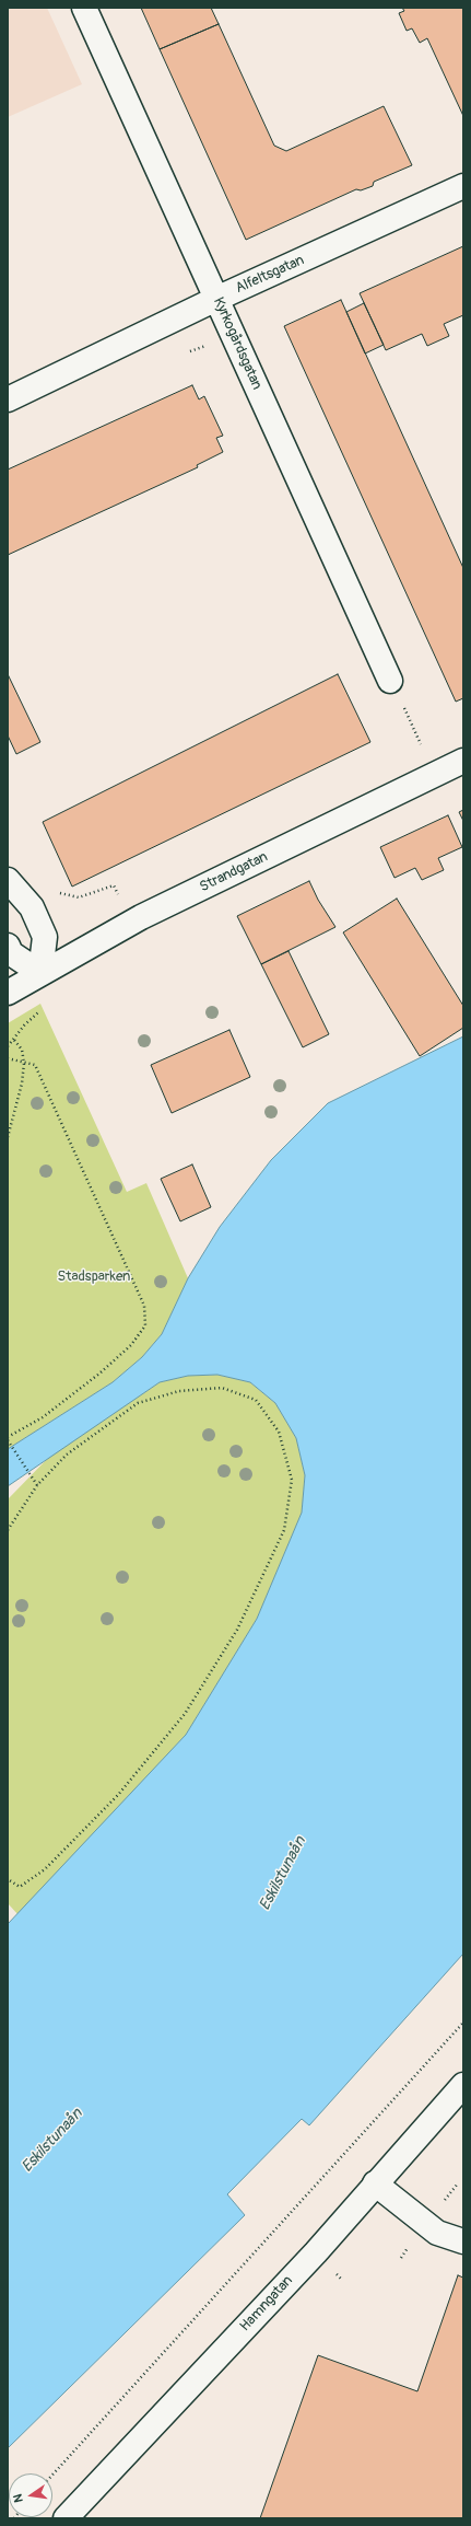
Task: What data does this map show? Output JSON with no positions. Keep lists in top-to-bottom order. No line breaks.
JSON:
{"streets":{"street":["Alfeltsgatan","Kyrkogårdsgatan","Strandgatan","Hamngatan"]},"crossings":[["Alfeltsgatan","Kyrkogårdsgatan"]],"water":["Eskilstunaån"],"parks":["Stadsparken"],"north":"left"}
